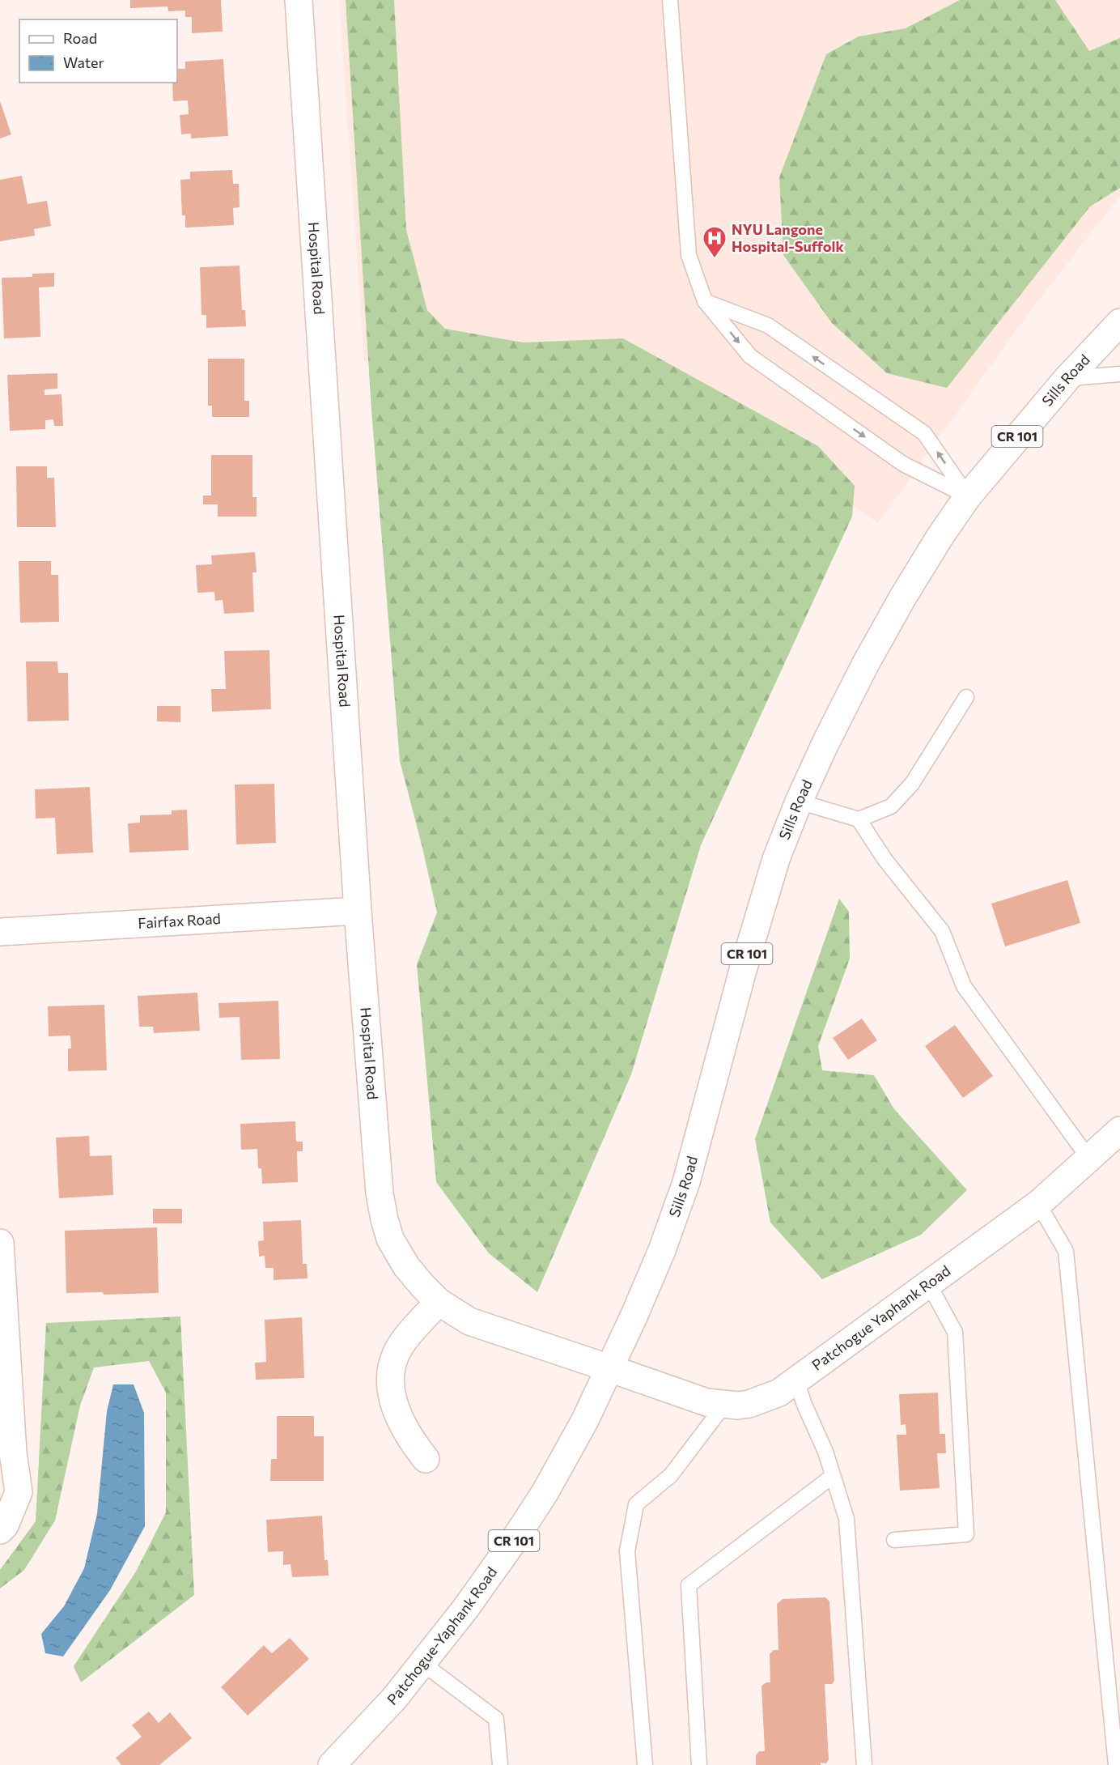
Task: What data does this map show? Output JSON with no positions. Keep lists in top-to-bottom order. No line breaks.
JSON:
{"streets":{"street":["Hospital Road","Sills Road","CR 101","Fairfax Road","Patchogue Yaphank Road","Patchogue-Yaphank Road"]},"crossings":[["Hospital Road","Sills Road"],["Hospital Road","Fairfax Road"],["Hospital Road","Patchogue Yaphank Road"],["Hospital Road","Patchogue-Yaphank Road"],["Sills Road","Patchogue Yaphank Road"],["Sills Road","Patchogue-Yaphank Road"],["Patchogue Yaphank Road","Patchogue-Yaphank Road"]],"places":{"hospital":["NYU Langone Hospital-Suffolk"]},"legend":["Road","Water"]}
